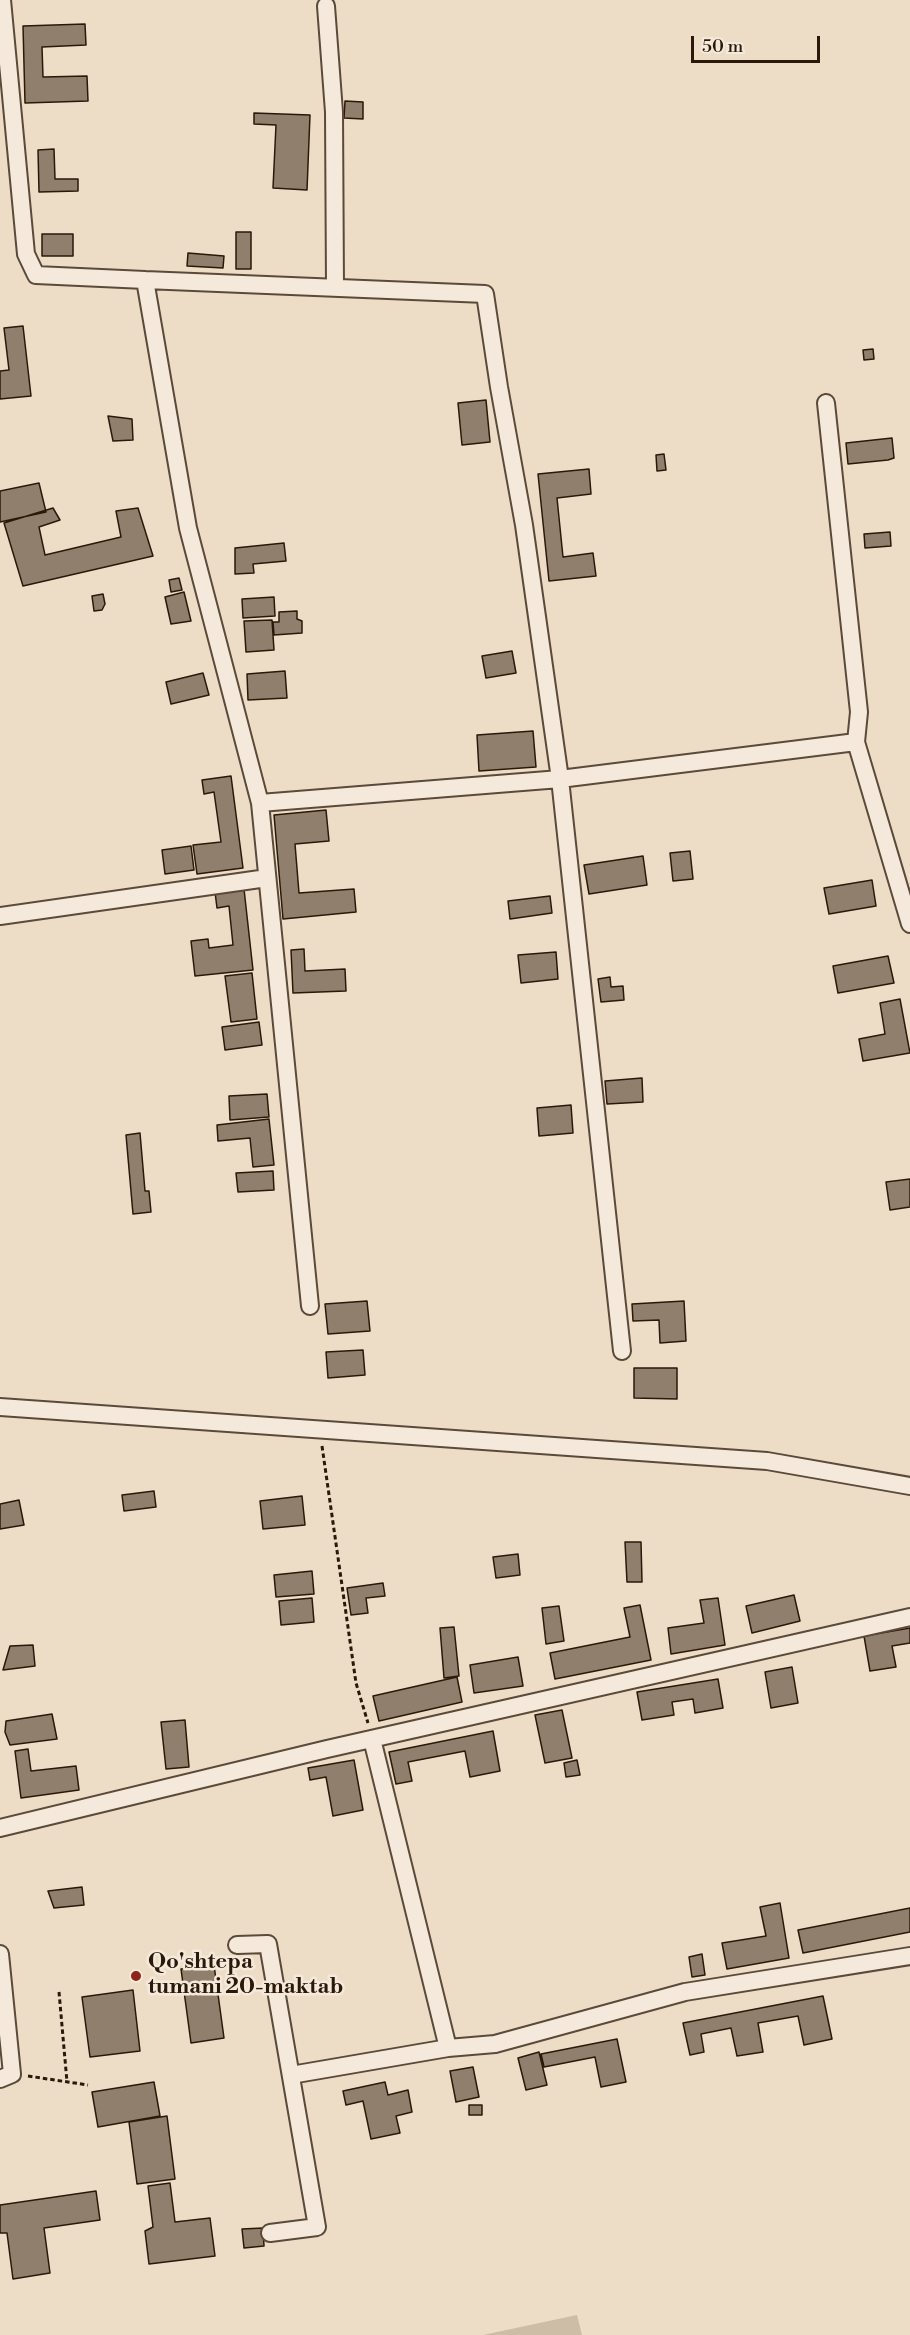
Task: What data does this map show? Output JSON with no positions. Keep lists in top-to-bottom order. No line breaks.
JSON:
{"places":["Qo'shtepa tumani 20-maktab"],"scale_bar":"50 m"}
